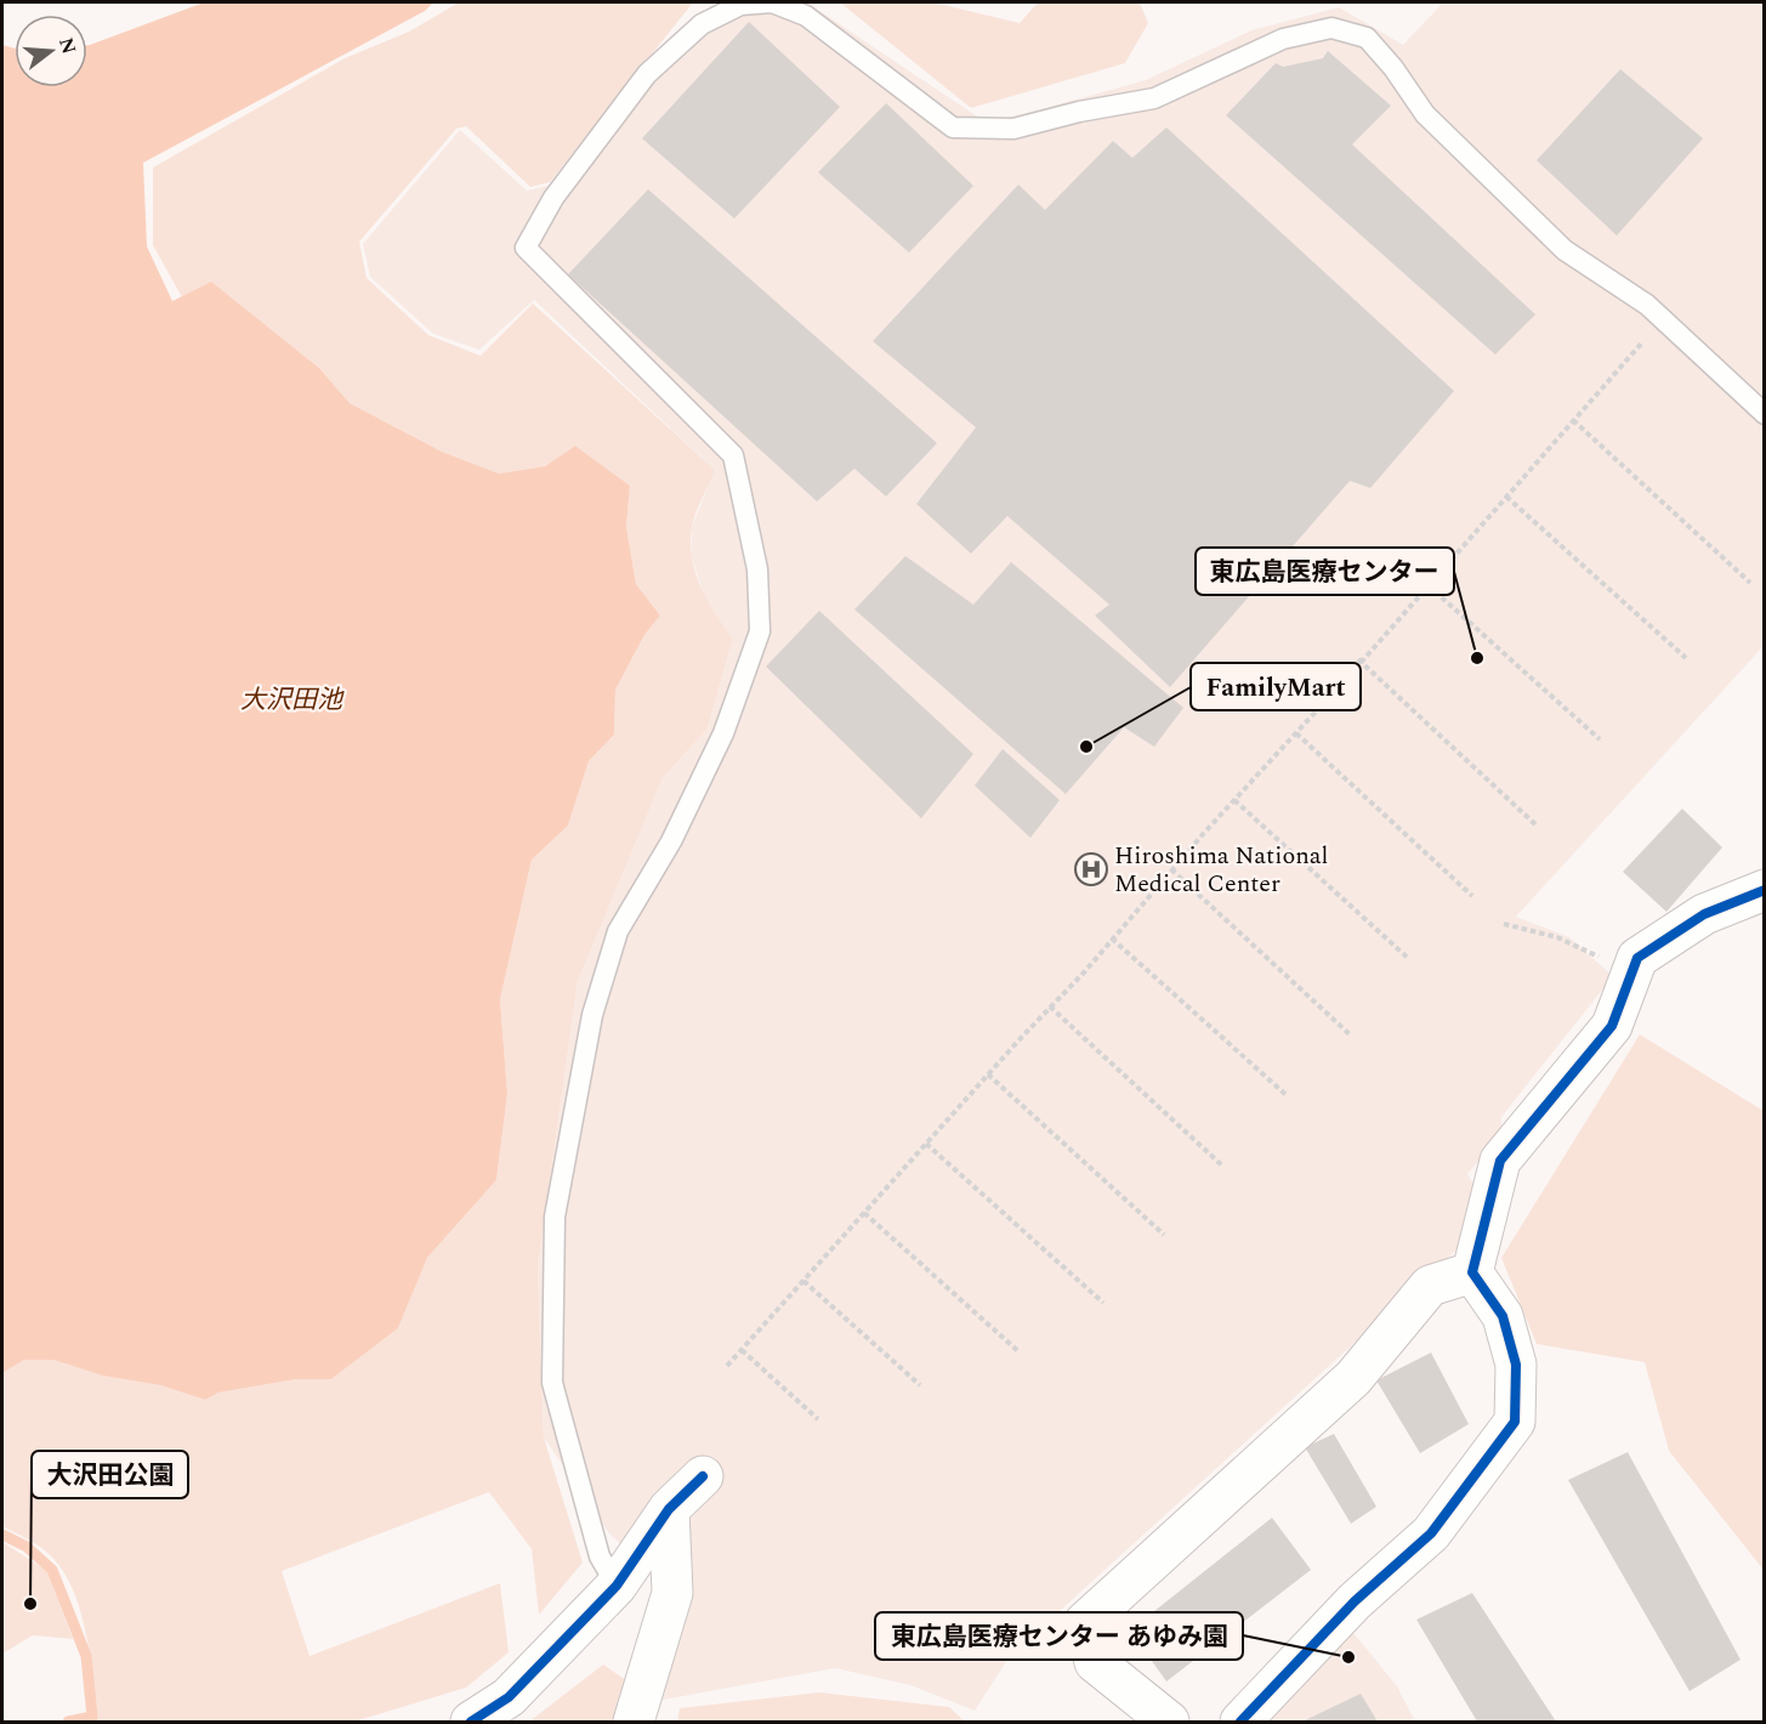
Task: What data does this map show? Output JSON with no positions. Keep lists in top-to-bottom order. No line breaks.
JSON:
{"water":["大沢田池"],"places":{"other":["東広島医療センター","FamilyMart","大沢田公園","東広島医療センター あゆみ園"],"hospital":["Hiroshima National Medical Center"]},"north":"right"}
